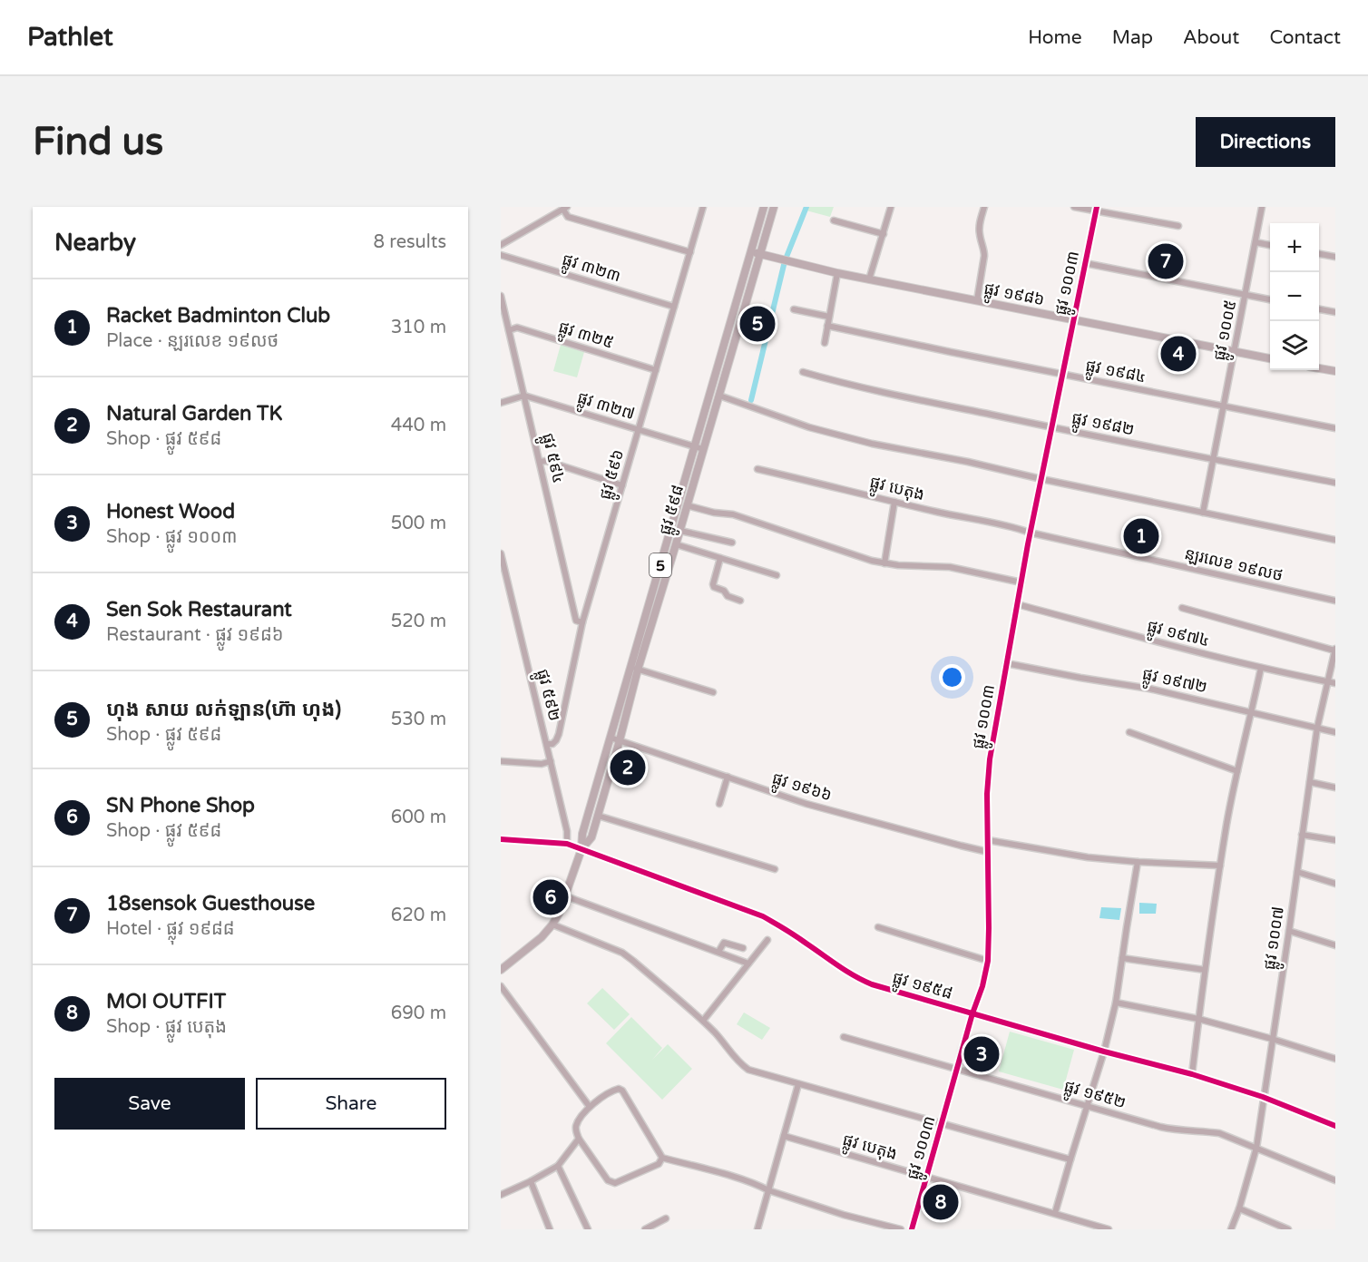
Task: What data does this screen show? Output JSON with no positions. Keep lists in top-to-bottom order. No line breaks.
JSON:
{"streets":{"main road":["ផ្លូវ ១៩៨៦","ផ្លូវ ៥៩៨","5"],"street":["ផ្លូវ ៣២៣","ផ្លូវ ១០០៣","ផ្លូវ ១០០៥","ផ្លូវ ៣២៥","ផ្លូវ ១៩៨៤","ផ្លូវ ៣២៧","ផ្លូវ ១៩៨២","ផ្លូវ ៥៩៤","ផ្លូវ ៥៩៦","ផ្លូវ បេតុង","ន្ឡរលេខ ១៩លថ","ផ្លូវ ១៩៧៤","ផ្លូវ ១៩៧២","ផ្លូវ ៥៩២","ផ្លូវ ១៩៦៦","ផ្លូវ ១០០៧","ផ្លូវ ១៩៥៨","ផ្លូវ ១៩៥២"]},"crossings":[["ផ្លូវ ៣២៣","ផ្លូវ ៥៩៦"],["ផ្លូវ ១០០៣","ផ្លូវ ១៩៨៦"],["ផ្លូវ ១០០៣","ផ្លូវ ១៩៨៤"],["ផ្លូវ ១០០៣","ផ្លូវ ១៩៨២"],["ផ្លូវ ១០០៣","ផ្លូវ បេតុង"],["ផ្លូវ ១០០៣","ន្ឡរលេខ ១៩លថ"],["ផ្លូវ ១០០៣","ផ្លូវ ១៩៧៤"],["ផ្លូវ ១០០៣","ផ្លូវ ១៩៧២"],["ផ្លូវ ១០០៣","ផ្លូវ ១៩៦៦"],["ផ្លូវ ១០០៣","ផ្លូវ ១៩៥៨"],["ផ្លូវ ១០០៣","ផ្លូវ ១៩៥២"],["ផ្លូវ ១៩៨៦","ផ្លូវ ១០០៥"],["ផ្លូវ ១៩៨៦","ផ្លូវ ៥៩៨"],["ផ្លូវ ១០០៥","ផ្លូវ ១៩៨៤"],["ផ្លូវ ១០០៥","ផ្លូវ ១៩៨២"],["ផ្លូវ ៣២៥","ផ្លូវ ៥៩៤"],["ផ្លូវ ៣២៥","ផ្លូវ ៥៩៦"],["ផ្លូវ ៣២៧","ផ្លូវ ៥៩៤"],["ផ្លូវ ៣២៧","ផ្លូវ ៥៩៦"],["ផ្លូវ ៣២៧","ផ្លូវ ៥៩៨"],["ផ្លូវ ៥៩៤","ផ្លូវ ៥៩៦"],["ផ្លូវ ៥៩៦","ផ្លូវ ៥៩២"],["ផ្លូវ បេតុង","ន្ឡរលេខ ១៩លថ"],["ផ្លូវ ៥៩៨","ផ្លូវ ១៩៦៦"],["ផ្លូវ ៥៩៨","ផ្លូវ ១៩៥៨"],["ផ្លូវ ១៩៧៤","ផ្លូវ ១០០៧"],["ផ្លូវ ១៩៧២","ផ្លូវ ១០០៧"],["ផ្លូវ ៥៩២","ផ្លូវ ១៩៥៨"],["ផ្លូវ ១០០៧","ផ្លូវ ១៩៥៨"],["ផ្លូវ ១០០៧","ផ្លូវ ១៩៥២"]],"page":{"header":"Pathlet","nav":["Home","Map","About","Contact"],"buttons":["Directions",["Save","Share"]],"title":"Find us","heading":["Nearby","8 results"],"map_buttons":["+","−"],"pins":["7","5","4","1","2","6","3","8"],"list":[{"mark":"1","name":"Racket Badminton Club","note":"Place · ន្ឡរលេខ ១៩លថ","value":"310 m"},{"mark":"2","name":"Natural Garden TK","note":"Shop · ផ្លូវ ៥៩៨","value":"440 m"},{"mark":"3","name":"Honest Wood","note":"Shop · ផ្លូវ ១០០៣","value":"500 m"},{"mark":"4","name":"Sen Sok Restaurant","note":"Restaurant · ផ្លូវ ១៩៨៦","value":"520 m"},{"mark":"5","name":"ហុង សាយ លក់ឡាន(ហ៊ា ហុង)","note":"Shop · ផ្លូវ ៥៩៨","value":"530 m"},{"mark":"6","name":"SN Phone Shop","note":"Shop · ផ្លូវ ៥៩៨","value":"600 m"},{"mark":"7","name":"18sensok Guesthouse","note":"Hotel · ផ្លុវ ១៩៨៨","value":"620 m"},{"mark":"8","name":"MOI OUTFIT","note":"Shop · ផ្លូវ បេតុង","value":"690 m"}]}}
